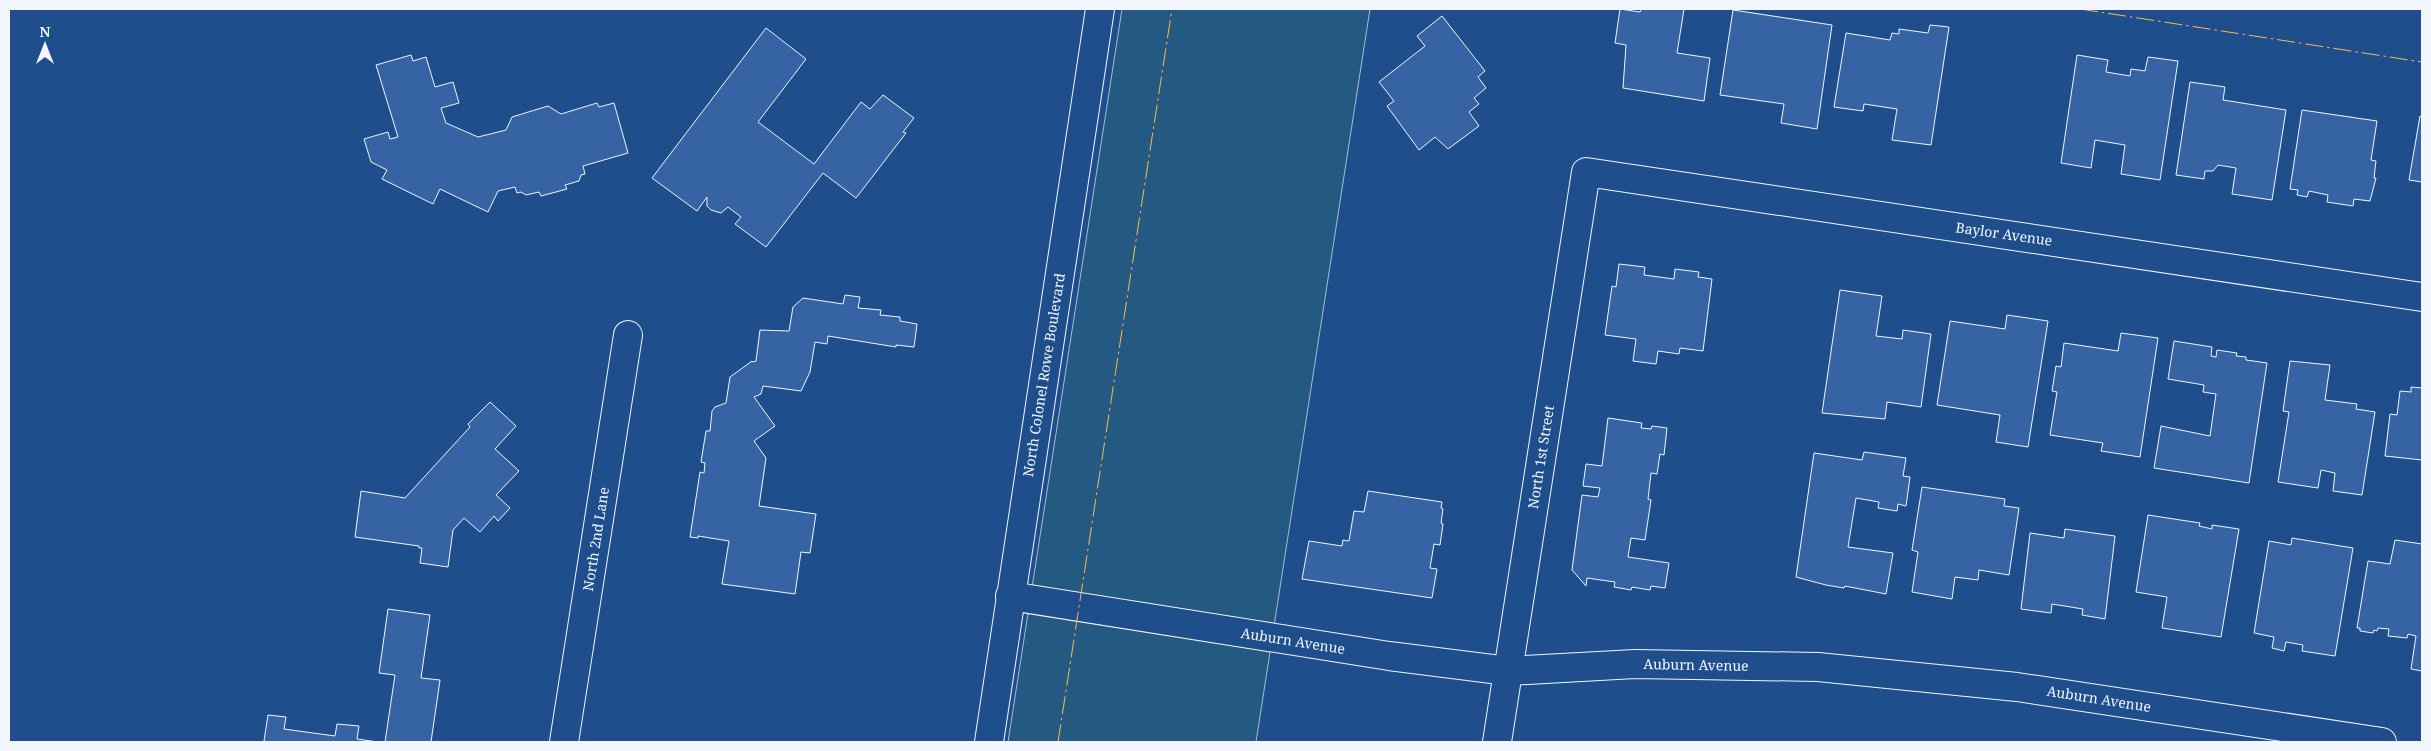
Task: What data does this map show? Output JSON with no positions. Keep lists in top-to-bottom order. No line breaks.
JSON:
{"streets":{"street":["Baylor Avenue","North Colonel Rowe Boulevard","North 1st Street","North 2nd Lane","Auburn Avenue"]},"crossings":[["Baylor Avenue","North 1st Street"],["North Colonel Rowe Boulevard","Auburn Avenue"],["North 1st Street","Auburn Avenue"]],"north":"top"}
